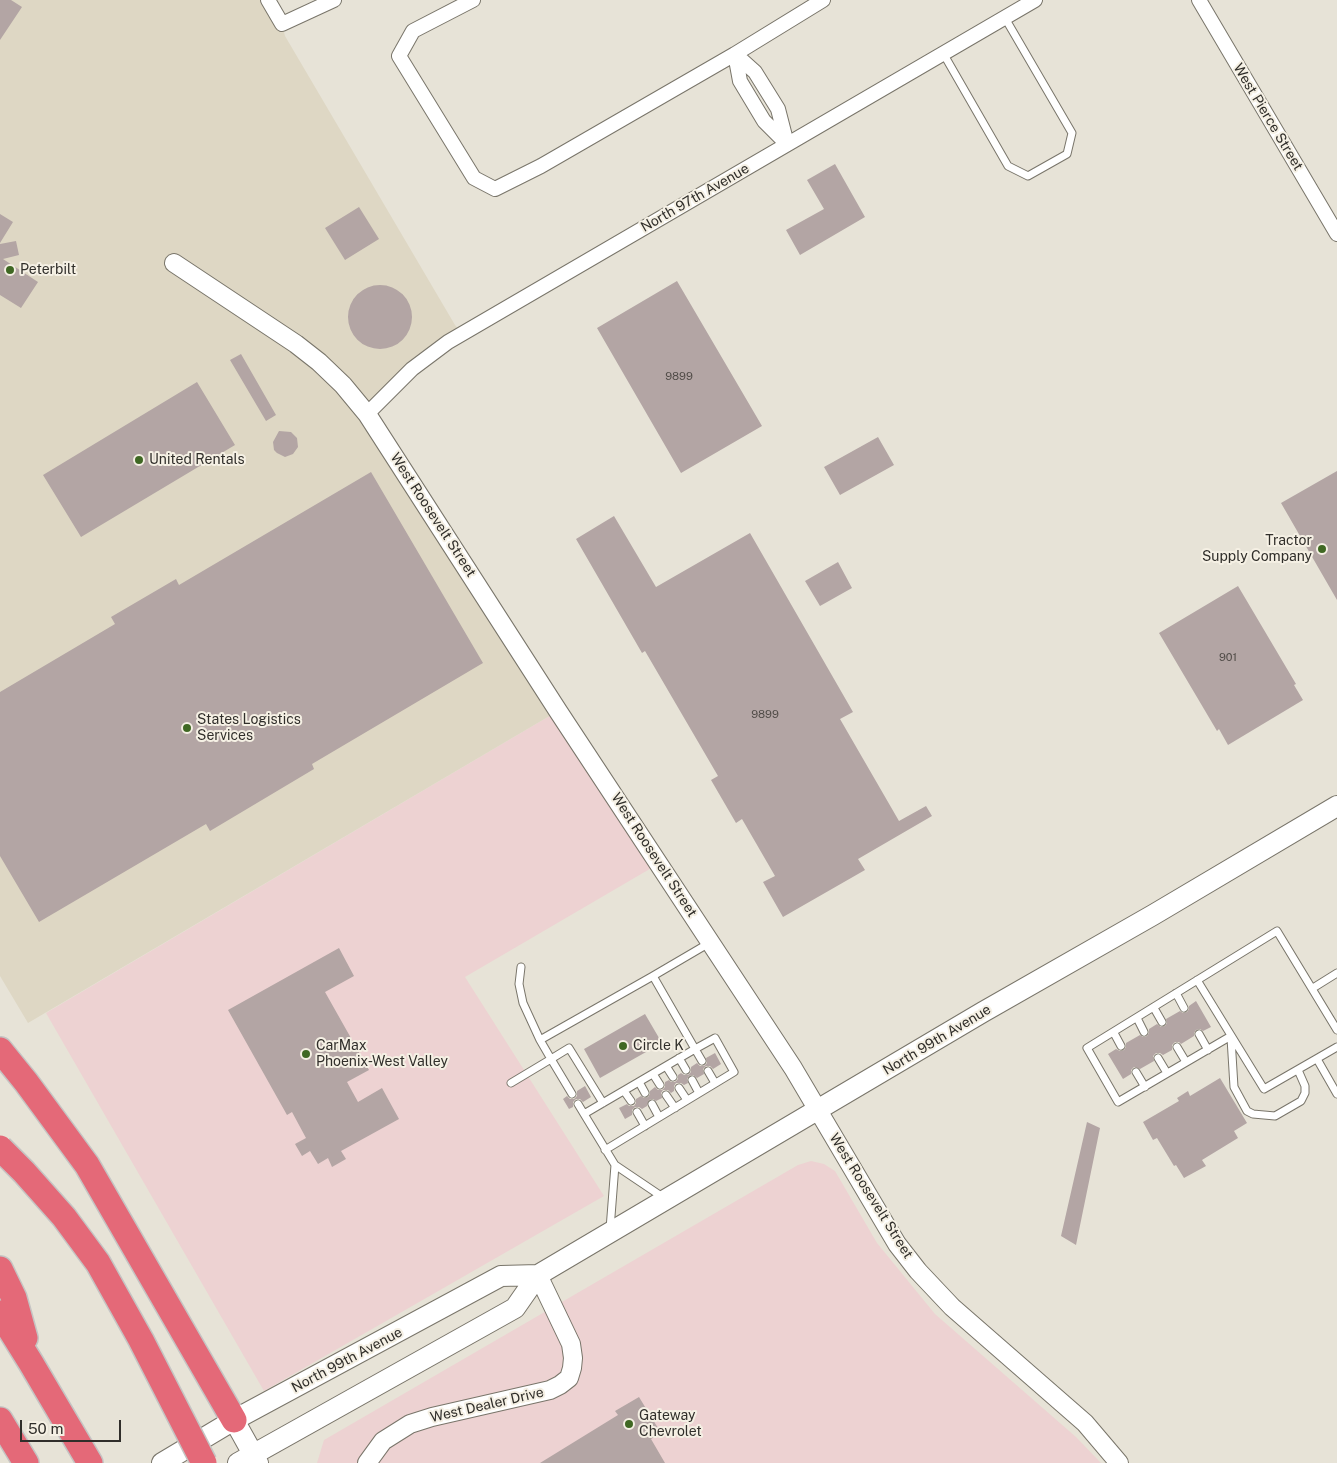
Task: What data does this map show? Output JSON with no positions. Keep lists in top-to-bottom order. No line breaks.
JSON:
{"streets":{"main road":["North 99th Avenue"],"street":["West Pierce Street","North 97th Avenue","West Roosevelt Street","West Dealer Drive"]},"crossings":[["North 97th Avenue","West Roosevelt Street"],["West Roosevelt Street","North 99th Avenue"],["North 99th Avenue","West Dealer Drive"]],"places":["Peterbilt","United Rentals","Tractor Supply Company","States Logistics Services","Circle K","CarMax Phoenix-West Valley","Gateway Chevrolet"],"house_numbers":["9899","901","9899"],"scale_bar":"50 m"}
